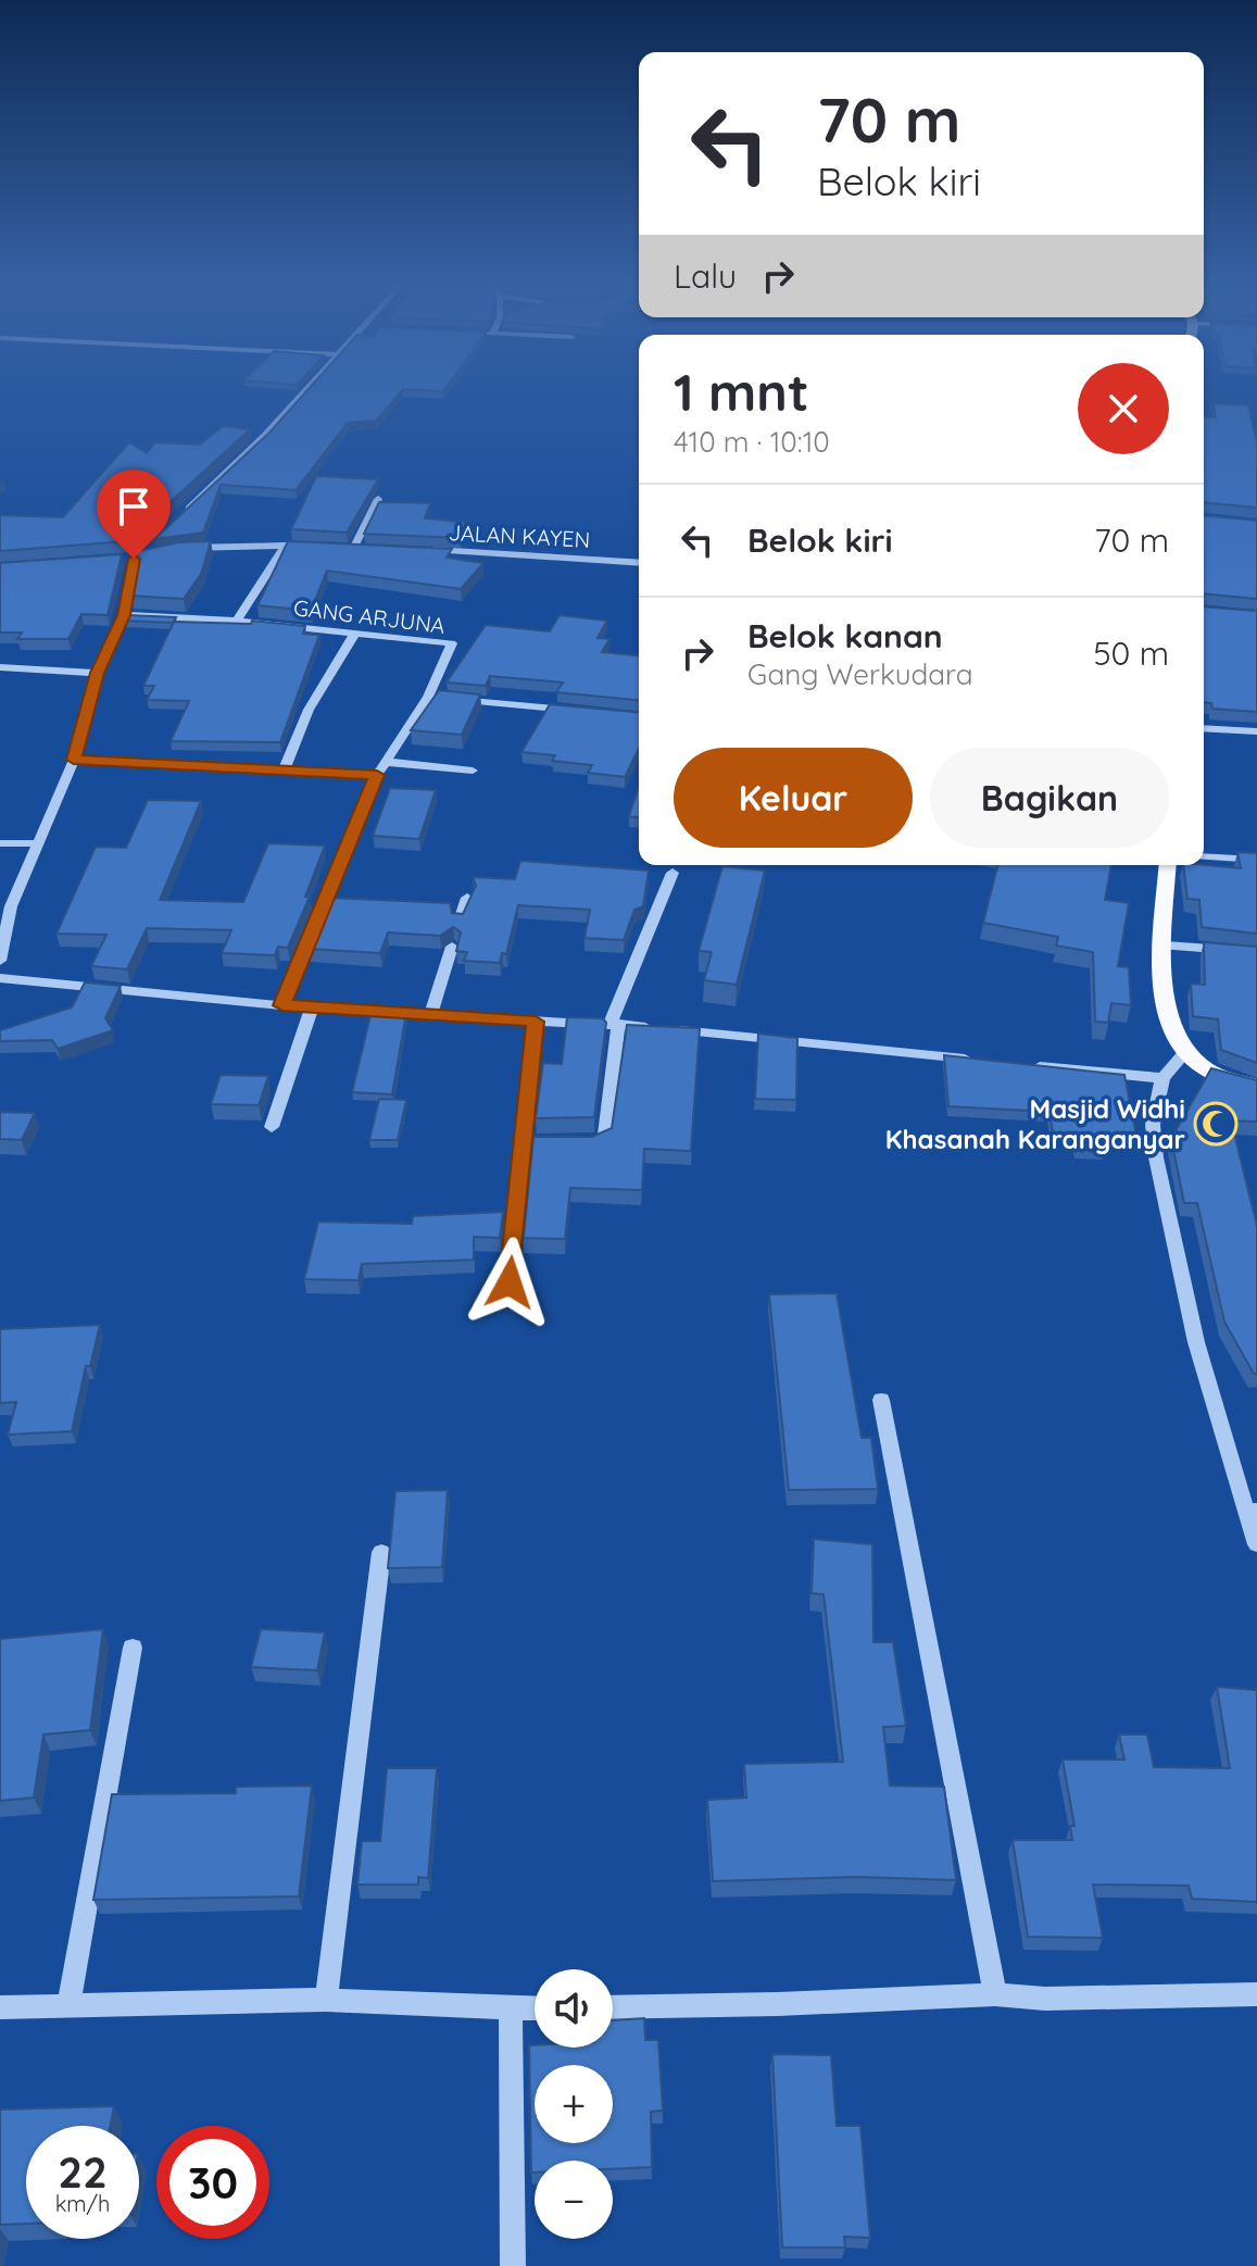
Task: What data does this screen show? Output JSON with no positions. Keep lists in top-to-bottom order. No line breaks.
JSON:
{"streets":{"street":["JALAN KAYEN","GANG ARJUNA"]},"places":{"mosque":["Masjid Widhi Khasanah Karanganyar"]},"page":{"turn":["70 m","Belok kiri"],"then":"Lalu","heading":["1 mnt","410 m · 10:10"],"list":[{"name":"Belok kiri","value":"70 m"},{"name":"Belok kanan","note":"Gang Werkudara","value":"50 m"}],"buttons":["Keluar","Bagikan"],"map_buttons":["+","−"],"speed":"22 km/h","limit":"30"}}
